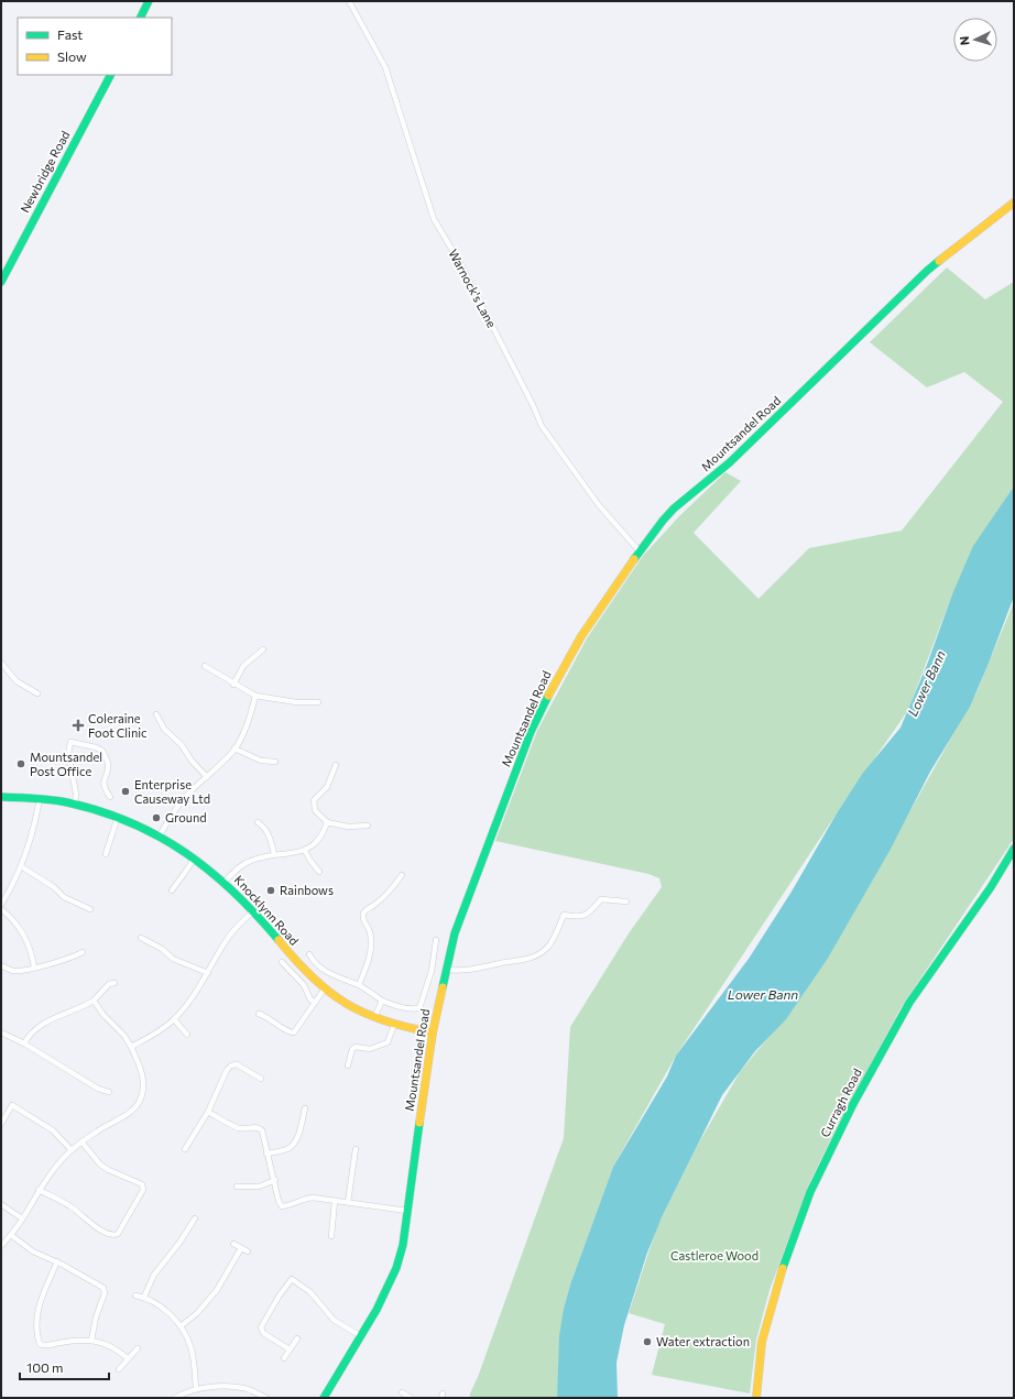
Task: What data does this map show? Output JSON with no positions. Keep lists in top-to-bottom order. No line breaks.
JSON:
{"streets":{"main road":["Newbridge Road","Mountsandel Road","Knocklynn Road","Curragh Road"],"street":["Warnock's Lane"]},"crossings":[["Warnock's Lane","Mountsandel Road"],["Mountsandel Road","Knocklynn Road"]],"water":["Lower Bann"],"parks":["Castleroe Wood"],"places":{"health":["Coleraine Foot Clinic"],"other":["Mountsandel Post Office","Enterprise Causeway Ltd","Ground","Rainbows","Water extraction"]},"legend":["Fast","Slow"],"scale_bar":"100 m","north":"left"}
